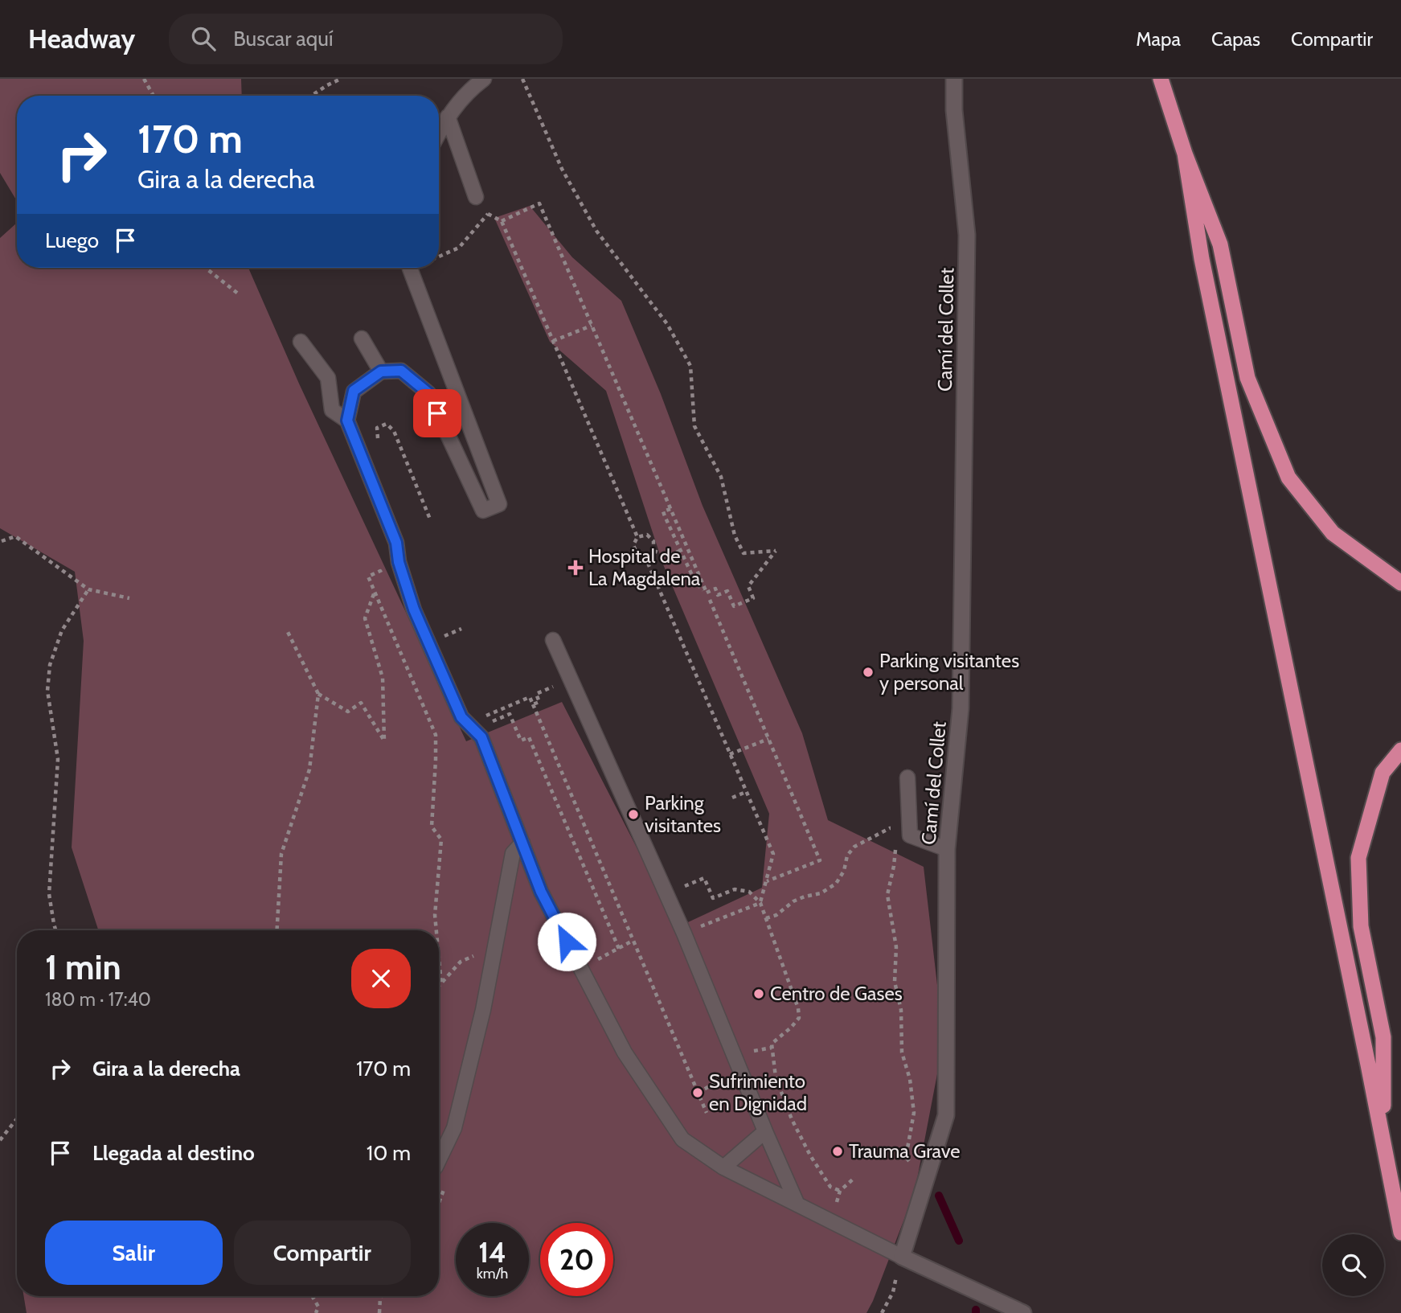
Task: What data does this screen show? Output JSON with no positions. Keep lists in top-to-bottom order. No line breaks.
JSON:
{"streets":{"street":["Camí del Collet"]},"places":{"health":["Hospital de La Magdalena"],"other":["Parking visitantes y personal","Parking visitantes","Centro de Gases","Sufrimiento en Dignidad","Trauma Grave"]},"page":{"header":"Headway","search":"Buscar aquí","nav":["Mapa","Capas","Compartir"],"turn":["170 m","Gira a la derecha"],"then":"Luego","heading":["1 min","180 m · 17:40"],"list":[{"name":"Gira a la derecha","value":"170 m"},{"name":"Llegada al destino","value":"10 m"}],"buttons":["Salir","Compartir"],"speed":"14 km/h","limit":"20"}}
